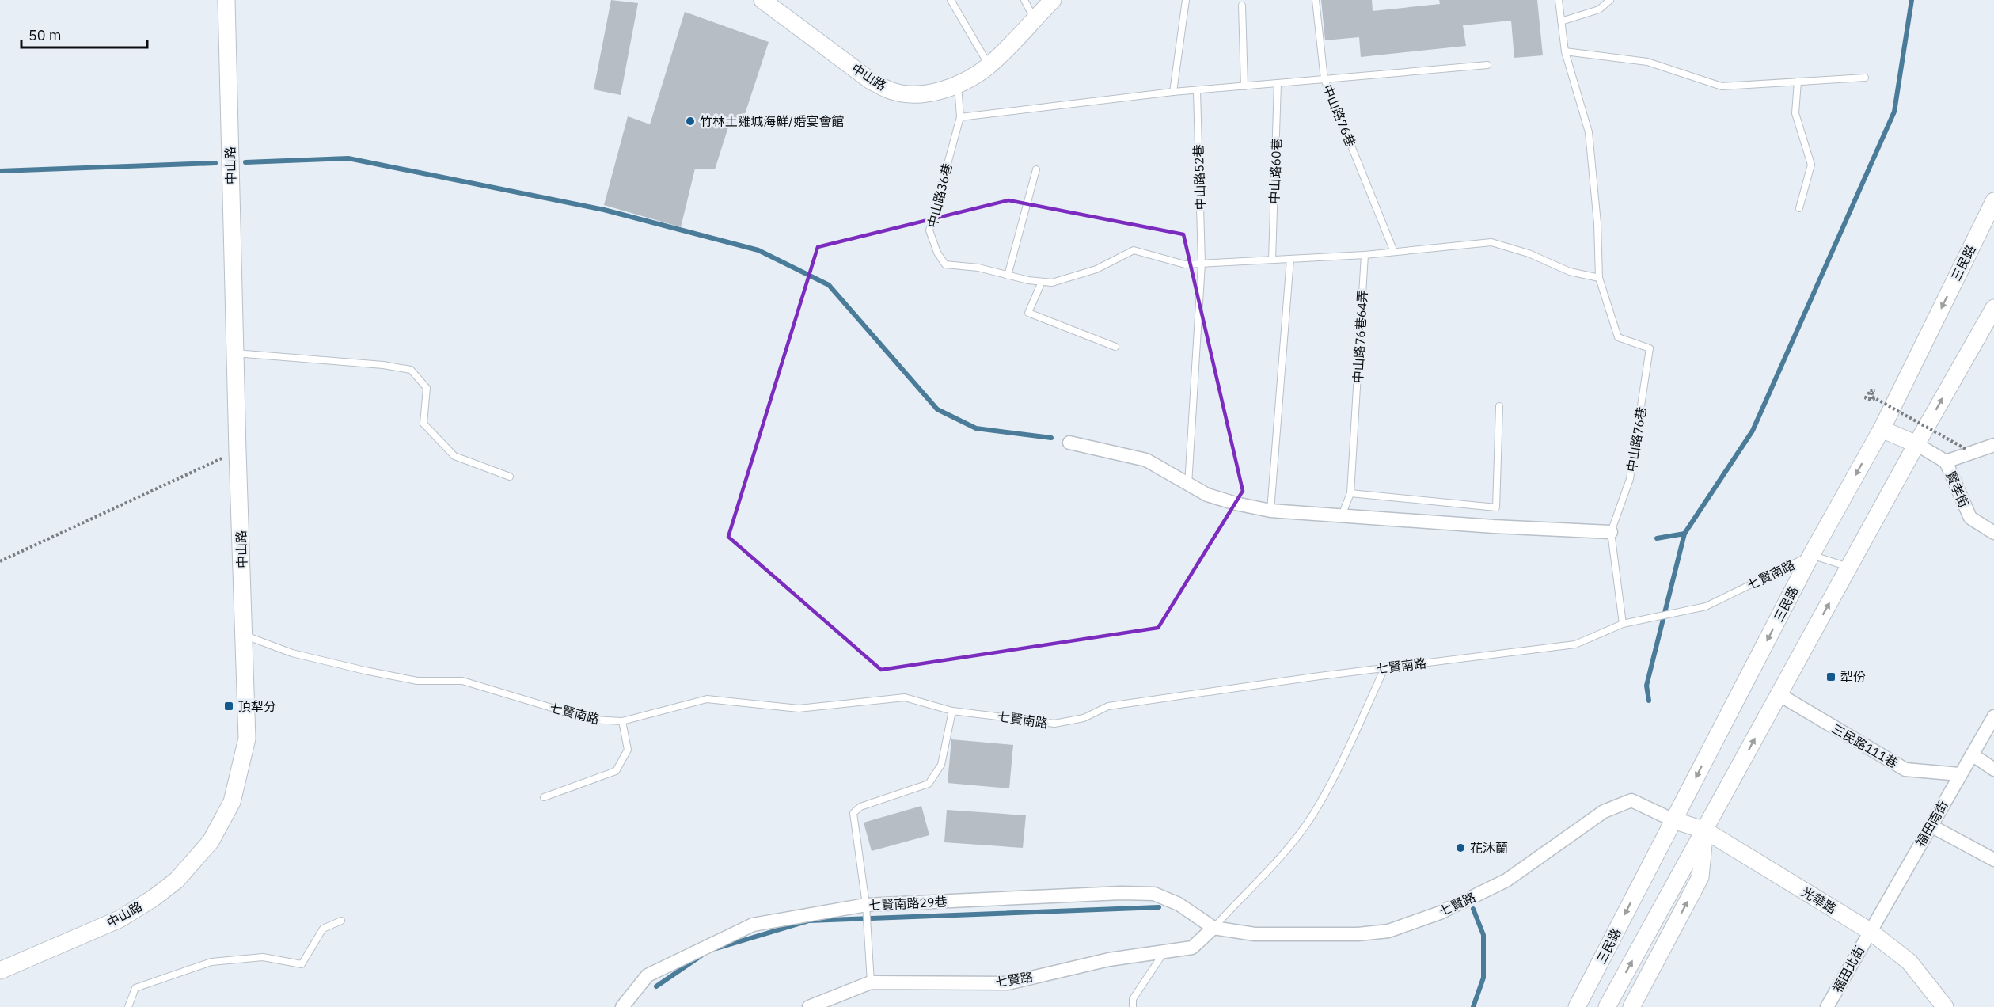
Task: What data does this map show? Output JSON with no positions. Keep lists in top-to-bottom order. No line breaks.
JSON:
{"streets":{"street":["中山路","三民路","賢孝街","三民路111巷","福田南街","光華路","七賢南路29巷","七賢路","福田北街"],"lane":["中山路76巷","中山路60巷","中山路52巷","中山路36巷","中山路76巷64弄","七賢南路"]},"crossings":[["中山路","中山路36巷"],["中山路","七賢南路"],["中山路76巷","七賢南路"],["中山路52巷","中山路36巷"],["三民路","七賢南路"],["三民路","三民路111巷"],["三民路","光華路"],["三民路","七賢路"],["七賢南路","七賢路"],["三民路111巷","福田南街"],["福田南街","光華路"],["福田南街","福田北街"],["光華路","七賢路"],["光華路","福田北街"],["七賢南路29巷","七賢路"]],"places":{"other":["竹林土雞城海鮮/婚宴會館","花沐蘭"],"transit":["犁份","頂犁分"]},"scale_bar":"50 m"}
